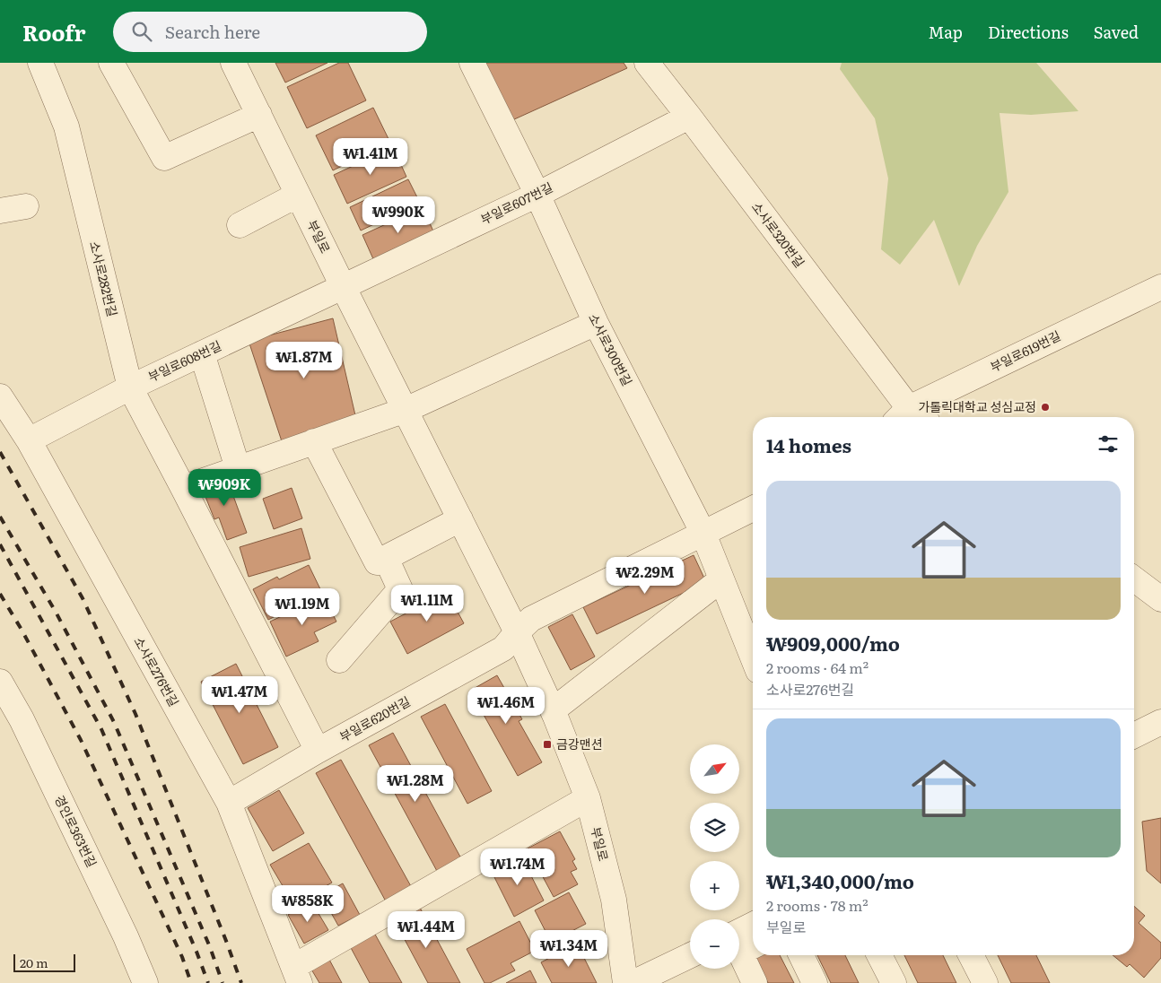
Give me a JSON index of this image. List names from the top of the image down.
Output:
{
  "streets": {
    "street": [
      "부일로607번길",
      "소사로320번길",
      "부일로",
      "소사로282번길",
      "소사로300번길",
      "부일로619번길",
      "부일로608번길",
      "소사로276번길",
      "부일로620번길",
      "경인로363번길"
    ]
  },
  "crossings": [
    ["부일로607번길", "소사로320번길"],
    ["부일로607번길", "부일로"],
    ["부일로607번길", "소사로300번길"],
    ["부일로607번길", "부일로608번길"],
    ["소사로320번길", "부일로619번길"],
    ["부일로", "부일로608번길"],
    ["부일로", "부일로620번길"],
    ["소사로282번길", "부일로608번길"],
    ["소사로282번길", "부일로620번길"],
    ["부일로608번길", "소사로276번길"],
    ["소사로276번길", "부일로620번길"]
  ],
  "places": {
    "other": ["가톨릭대학교 성심교정"],
    "transit": ["금강맨션"]
  },
  "scale_bar": "20 m",
  "north": "top right",
  "page": {
    "header": "Roofr",
    "search": "Search here",
    "nav": ["Map", "Directions", "Saved"],
    "price": [
      "₩1.41M",
      "₩990K",
      "₩1.87M",
      "₩909K",
      "₩2.29M",
      "₩1.11M",
      "₩1.19M",
      "₩1.47M",
      "₩1.46M",
      "₩1.28M",
      "₩1.74M",
      "₩858K",
      "₩1.44M",
      "₩1.34M"
    ],
    "heading": "14 homes",
    "list": [
      {
        "name": "₩909,000/mo",
        "note": "2 rooms · 64 m² · 소사로276번길"
      },
      {
        "name": "₩1,340,000/mo",
        "note": "2 rooms · 78 m² · 부일로"
      }
    ],
    "map_buttons": ["+", "−"],
    "scale": "20 m"
  }
}
